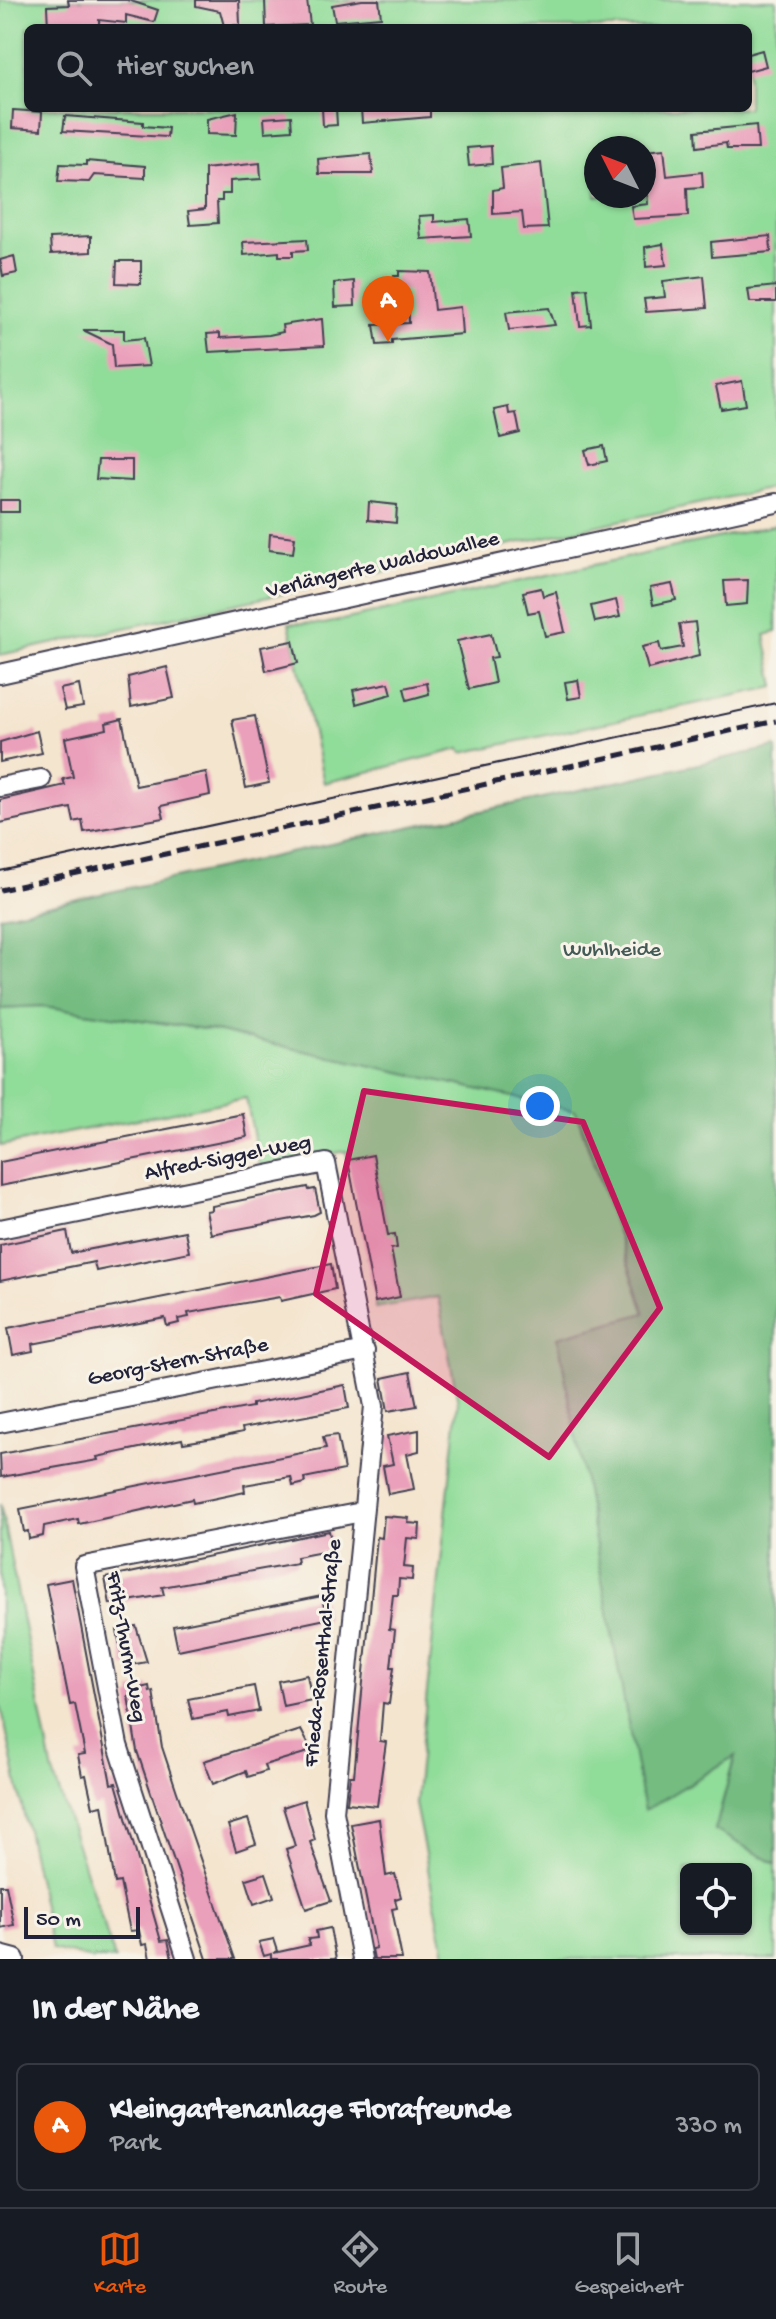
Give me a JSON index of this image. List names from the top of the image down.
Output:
{
  "streets": {
    "street": [
      "Verlängerte Waldowallee",
      "Alfred-Siggel-Weg",
      "Georg-Stern-Straße",
      "Fritz-Thurm-Weg",
      "Frieda-Rosenthal-Straße"
    ]
  },
  "crossings": [
    ["Alfred-Siggel-Weg", "Georg-Stern-Straße"],
    ["Alfred-Siggel-Weg", "Frieda-Rosenthal-Straße"],
    ["Georg-Stern-Straße", "Frieda-Rosenthal-Straße"],
    ["Fritz-Thurm-Weg", "Frieda-Rosenthal-Straße"]
  ],
  "parks": ["Wuhlheide"],
  "scale_bar": "50 m",
  "north": "top left",
  "page": {
    "search": "Hier suchen",
    "pins": "A",
    "scale": "50 m",
    "heading": "In der Nähe",
    "list": [
      {
        "mark": "A",
        "name": "Kleingartenanlage Florafreunde",
        "note": "Park",
        "value": "330 m"
      }
    ],
    "nav": ["Karte", "Route", "Gespeichert"]
  }
}
